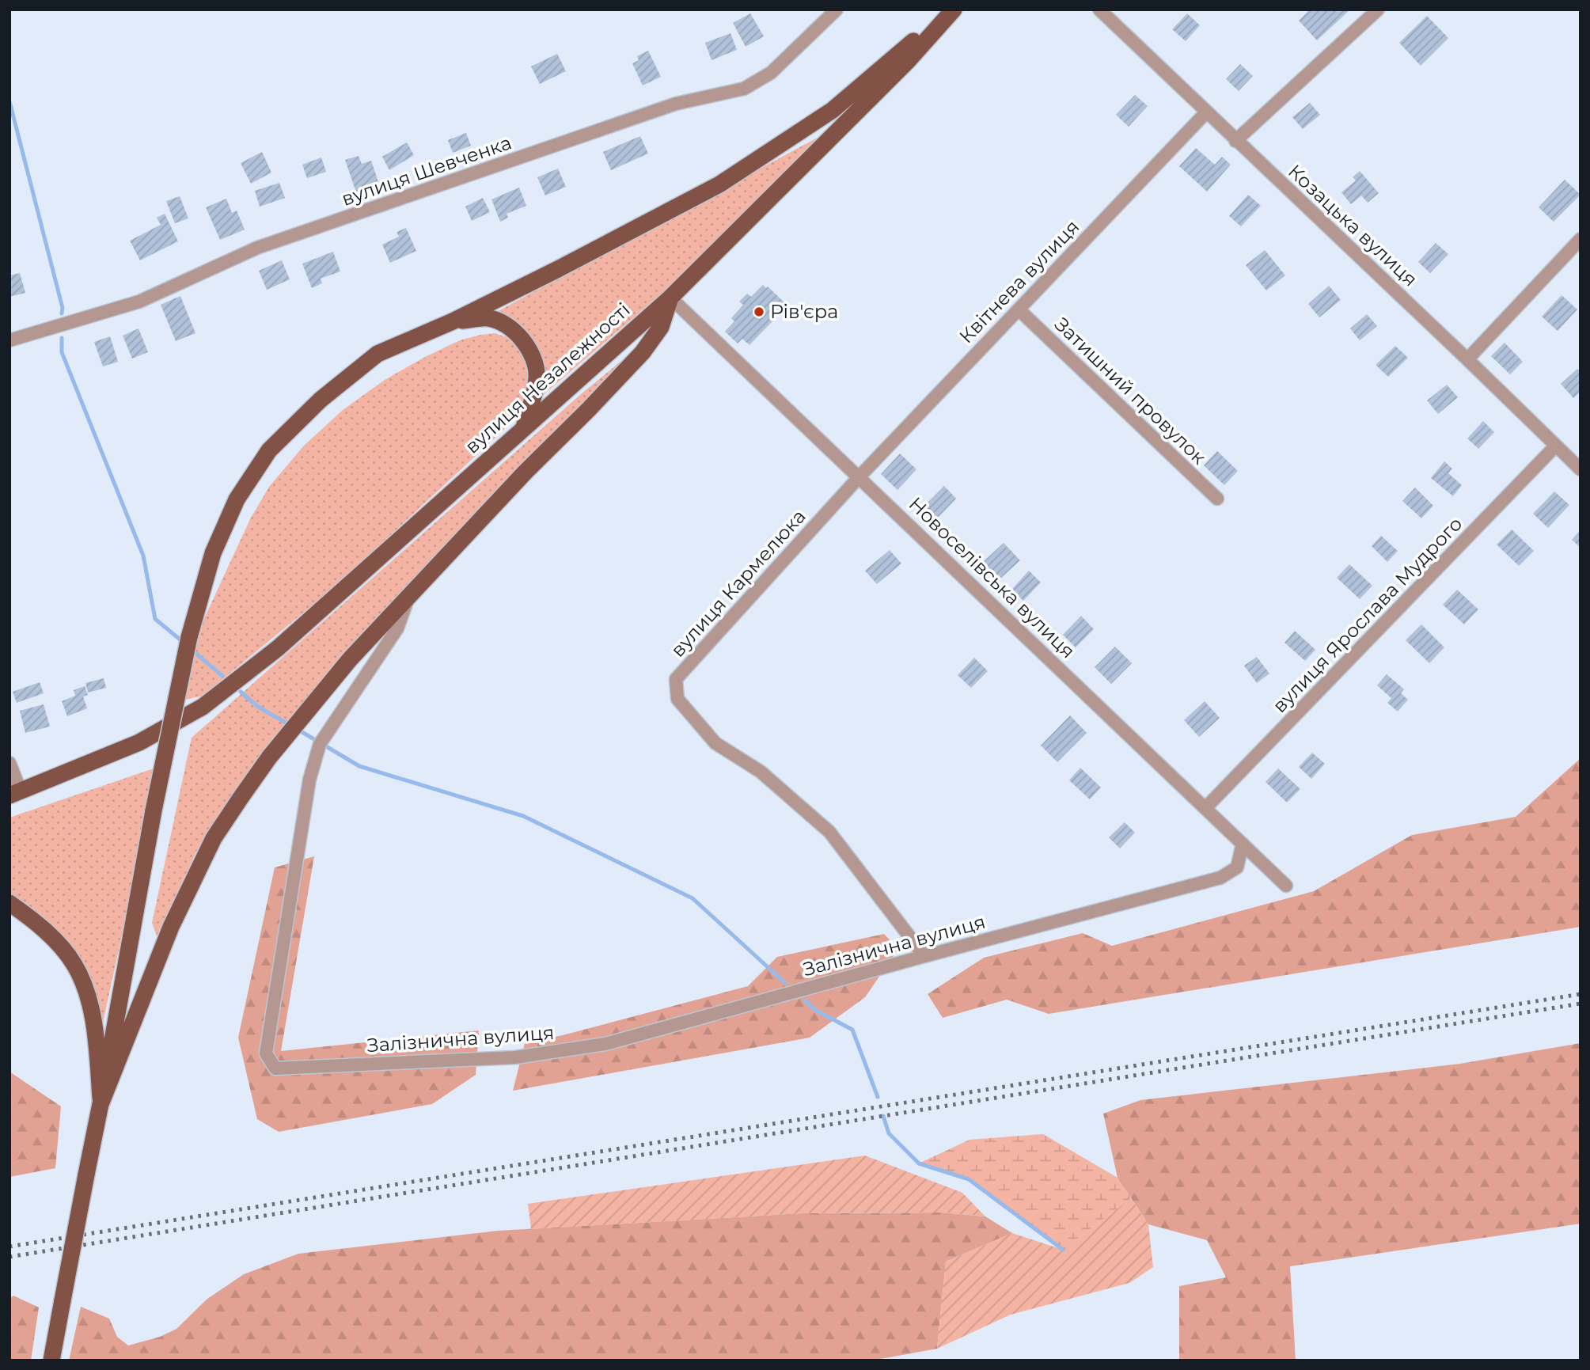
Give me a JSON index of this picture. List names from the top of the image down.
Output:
{
  "streets": {
    "main road": ["вулиця Незалежності"],
    "street": [
      "вулиця Шевченка",
      "Козацька вулиця",
      "Квітнева вулиця",
      "Затишний провулок",
      "Новоселівська вулиця",
      "вулиця Кармелюка",
      "вулиця Ярослава Мудрого",
      "Залізнична вулиця"
    ]
  },
  "crossings": [
    ["Козацька вулиця", "Квітнева вулиця"],
    ["Козацька вулиця", "вулиця Ярослава Мудрого"],
    ["Квітнева вулиця", "Затишний провулок"],
    ["Квітнева вулиця", "Новоселівська вулиця"],
    ["Квітнева вулиця", "вулиця Кармелюка"],
    ["вулиця Незалежності", "Новоселівська вулиця"],
    ["Новоселівська вулиця", "вулиця Кармелюка"],
    ["Новоселівська вулиця", "вулиця Ярослава Мудрого"],
    ["Новоселівська вулиця", "Залізнична вулиця"],
    ["вулиця Кармелюка", "Залізнична вулиця"]
  ],
  "places": ["Рів'єра"]
}
